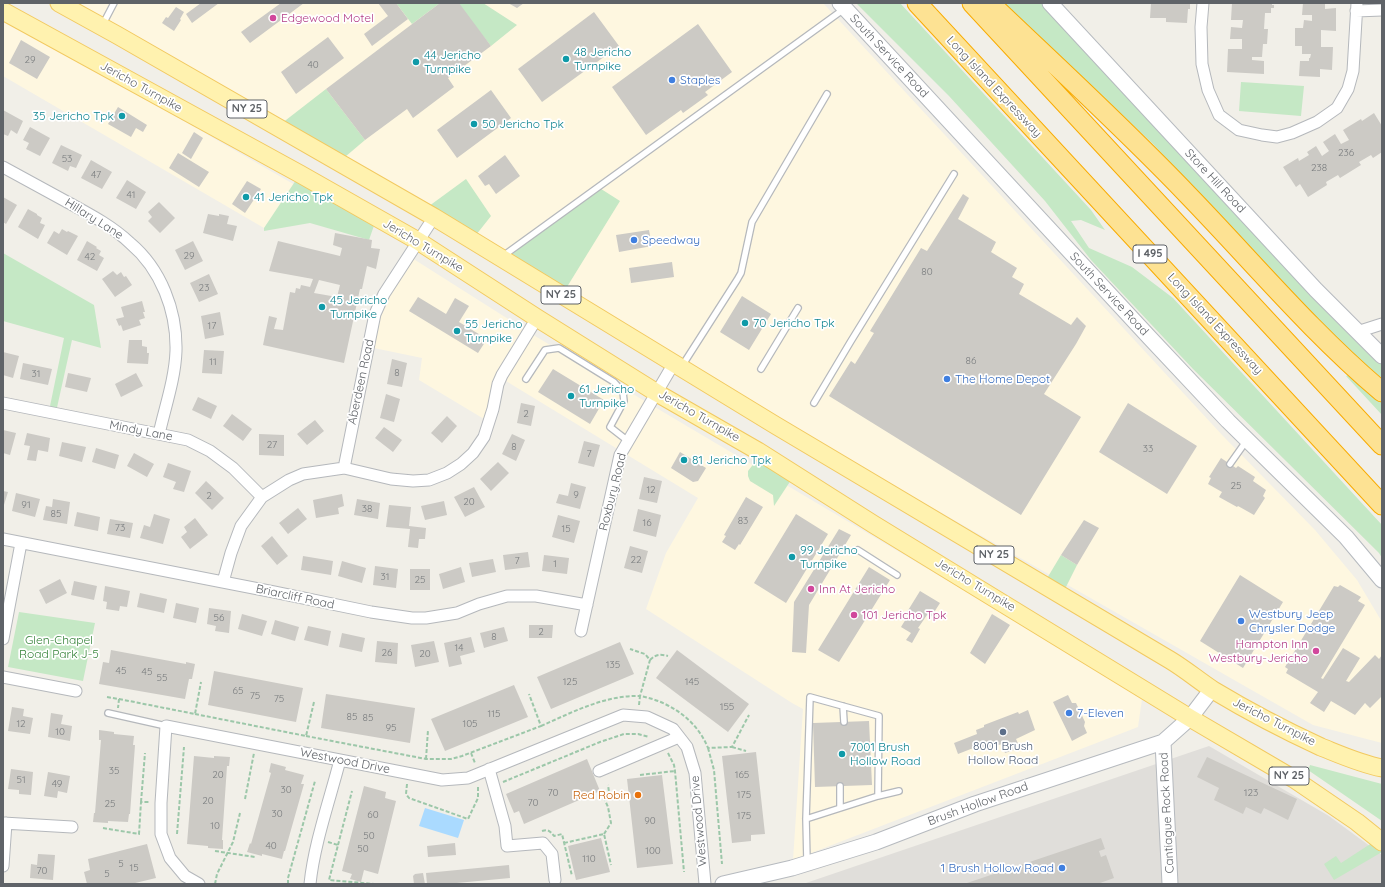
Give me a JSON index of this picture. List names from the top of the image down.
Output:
{
  "streets": {
    "highway": ["Long Island Expressway", "I 495"],
    "main road": [
      "South Service Road",
      "Jericho Turnpike",
      "NY 25",
      "Store Hill Road",
      "Brush Hollow Road",
      "Cantiague Rock Road"
    ],
    "street": [
      "Hillary Lane",
      "Aberdeen Road",
      "Mindy Lane",
      "Roxbury Road",
      "Briarcliff Road",
      "Westwood Drive"
    ]
  },
  "crossings": [
    ["Jericho Turnpike", "Aberdeen Road"],
    ["Jericho Turnpike", "Roxbury Road"],
    ["Jericho Turnpike", "Brush Hollow Road"],
    ["Hillary Lane", "Mindy Lane"],
    ["Roxbury Road", "Briarcliff Road"],
    ["Brush Hollow Road", "Cantiague Rock Road"]
  ],
  "parks": ["Glen-Chapel Road Park J-5"],
  "places": [
    "Edgewood Motel",
    "48 Jericho Turnpike",
    "44 Jericho Turnpike",
    "Staples",
    "35 Jericho Tpk",
    "50 Jericho Tpk",
    "41 Jericho Tpk",
    "Speedway",
    "45 Jericho Turnpike",
    "70 Jericho Tpk",
    "55 Jericho Turnpike",
    "The Home Depot",
    "61 Jericho Turnpike",
    "81 Jericho Tpk",
    "99 Jericho Turnpike",
    "Inn At Jericho",
    "101 Jericho Tpk",
    "Westbury Jeep Chrysler Dodge",
    "Hampton Inn Westbury-Jericho",
    "7-Eleven",
    "8001 Brush Hollow Road",
    "7001 Brush Hollow Road",
    "Red Robin",
    "1 Brush Hollow Road"
  ],
  "house_numbers": [
    "29",
    "40",
    "236",
    "53",
    "238",
    "47",
    "41",
    "29",
    "42",
    "80",
    "23",
    "17",
    "86",
    "11",
    "8",
    "31",
    "2",
    "27",
    "8",
    "33",
    "7",
    "25",
    "12",
    "9",
    "2",
    "20",
    "91",
    "38",
    "85",
    "83",
    "16",
    "73",
    "15",
    "22",
    "7",
    "1",
    "31",
    "25",
    "56",
    "2",
    "8",
    "14",
    "26",
    "20",
    "135",
    "45",
    "45",
    "55",
    "125",
    "145",
    "65",
    "75",
    "75",
    "155",
    "115",
    "85",
    "85",
    "12",
    "105",
    "95",
    "10",
    "35",
    "20",
    "165",
    "51",
    "49",
    "30",
    "70",
    "123",
    "175",
    "20",
    "70",
    "25",
    "30",
    "60",
    "175",
    "90",
    "10",
    "50",
    "40",
    "50",
    "100",
    "110",
    "5",
    "15",
    "70",
    "5"
  ]
}
